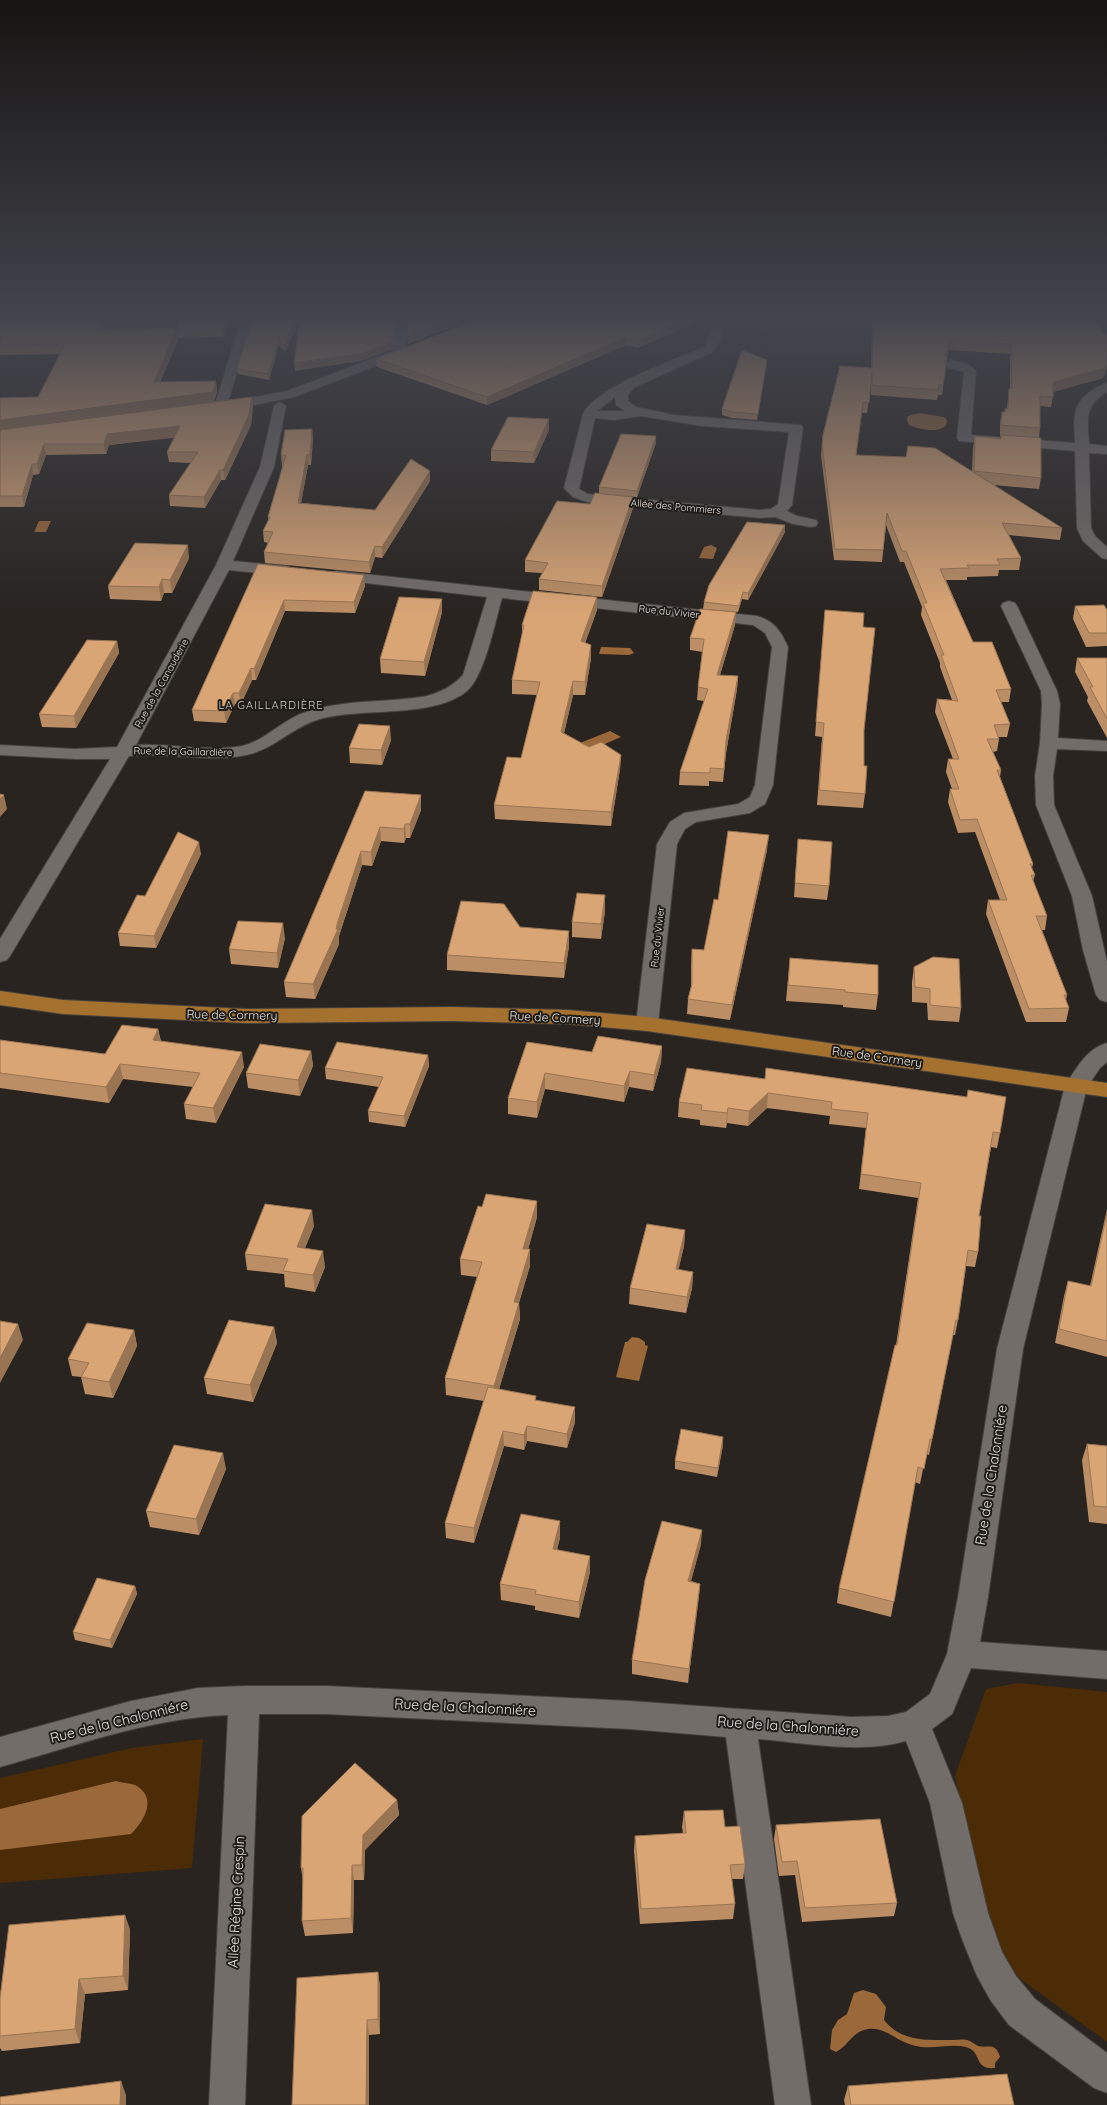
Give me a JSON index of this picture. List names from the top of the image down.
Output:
{
  "streets": {
    "main road": ["Rue de Cormery"],
    "street": [
      "Allée des Pommiers",
      "Rue du Vivier",
      "Rue de la Canauderie",
      "Rue de la Gaillardière",
      "Rue de la Chalonniére",
      "Allée Régine Crespin"
    ]
  },
  "crossings": [
    ["Rue du Vivier", "Rue de la Canauderie"],
    ["Rue du Vivier", "Rue de la Gaillardière"],
    ["Rue du Vivier", "Rue de Cormery"],
    ["Rue de la Canauderie", "Rue de la Gaillardière"],
    ["Rue de Cormery", "Rue de la Chalonniére"],
    ["Rue de la Chalonniére", "Allée Régine Crespin"]
  ],
  "districts": ["LA GAILLARDIÈRE"]
}
